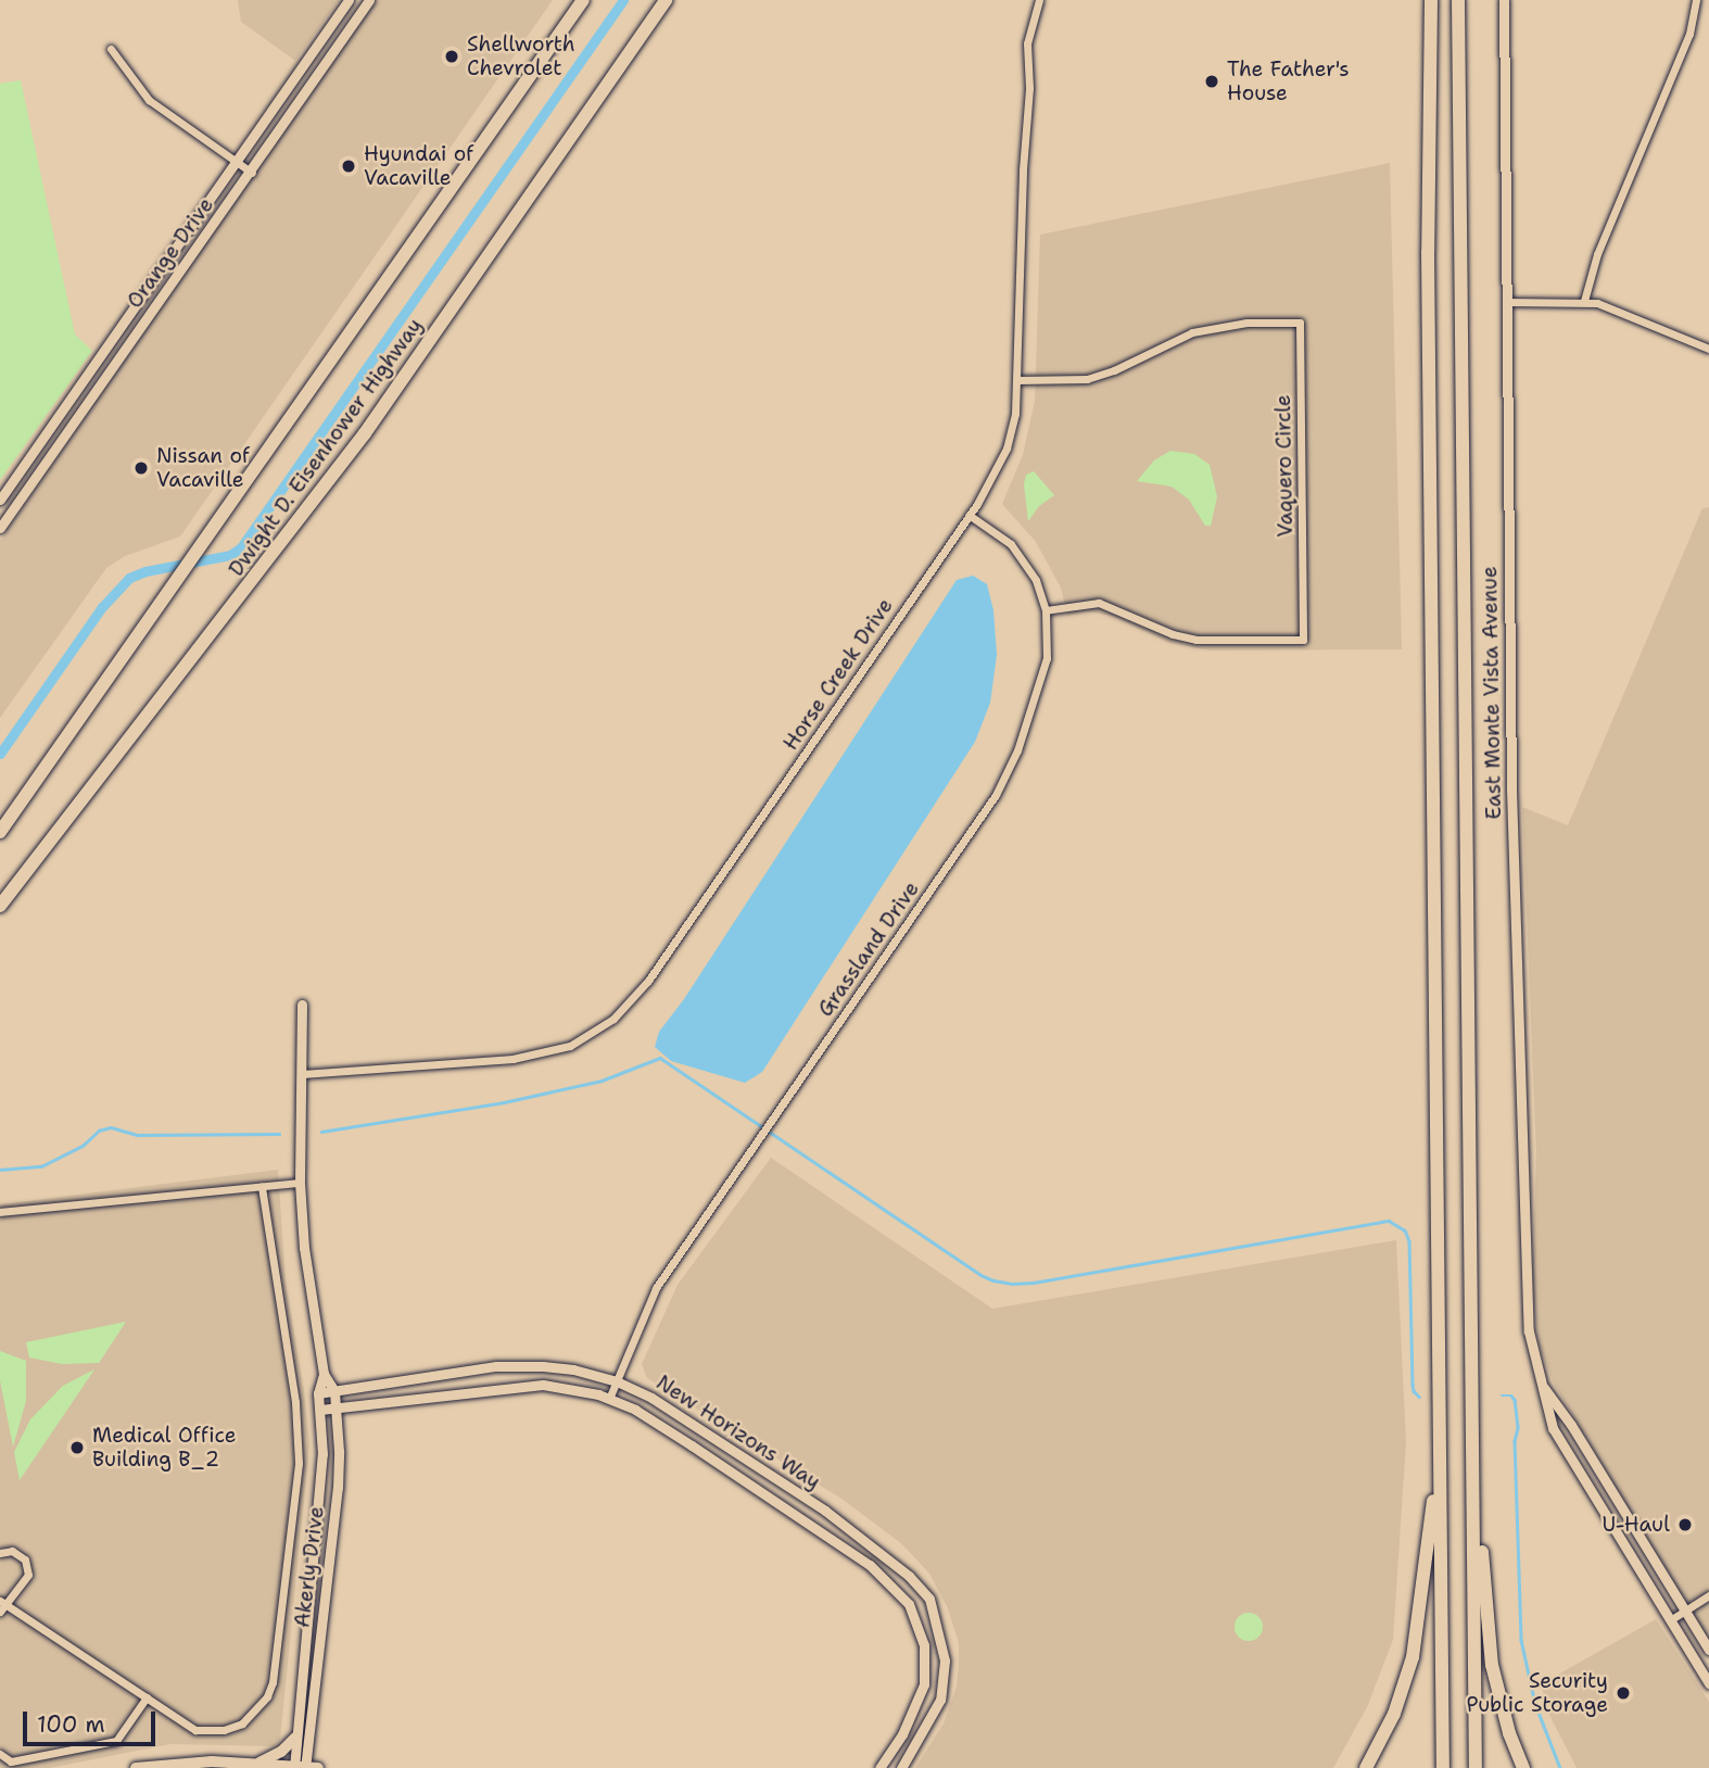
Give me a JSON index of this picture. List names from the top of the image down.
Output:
{
  "streets": {
    "highway": ["Dwight D. Eisenhower Highway"],
    "street": [
      "Orange Drive",
      "Vaquero Circle",
      "Horse Creek Drive",
      "East Monte Vista Avenue",
      "Grassland Drive",
      "New Horizons Way",
      "Akerly Drive"
    ]
  },
  "crossings": [
    ["Vaquero Circle", "Horse Creek Drive"],
    ["Vaquero Circle", "Grassland Drive"],
    ["Horse Creek Drive", "Grassland Drive"],
    ["Horse Creek Drive", "Akerly Drive"],
    ["Grassland Drive", "New Horizons Way"],
    ["New Horizons Way", "Akerly Drive"]
  ],
  "places": [
    "Shellworth Chevrolet",
    "The Father's House",
    "Hyundai of Vacaville",
    "Nissan of Vacaville",
    "Medical Office Building B_2",
    "U-Haul",
    "Security Public Storage"
  ],
  "scale_bar": "100 m"
}
